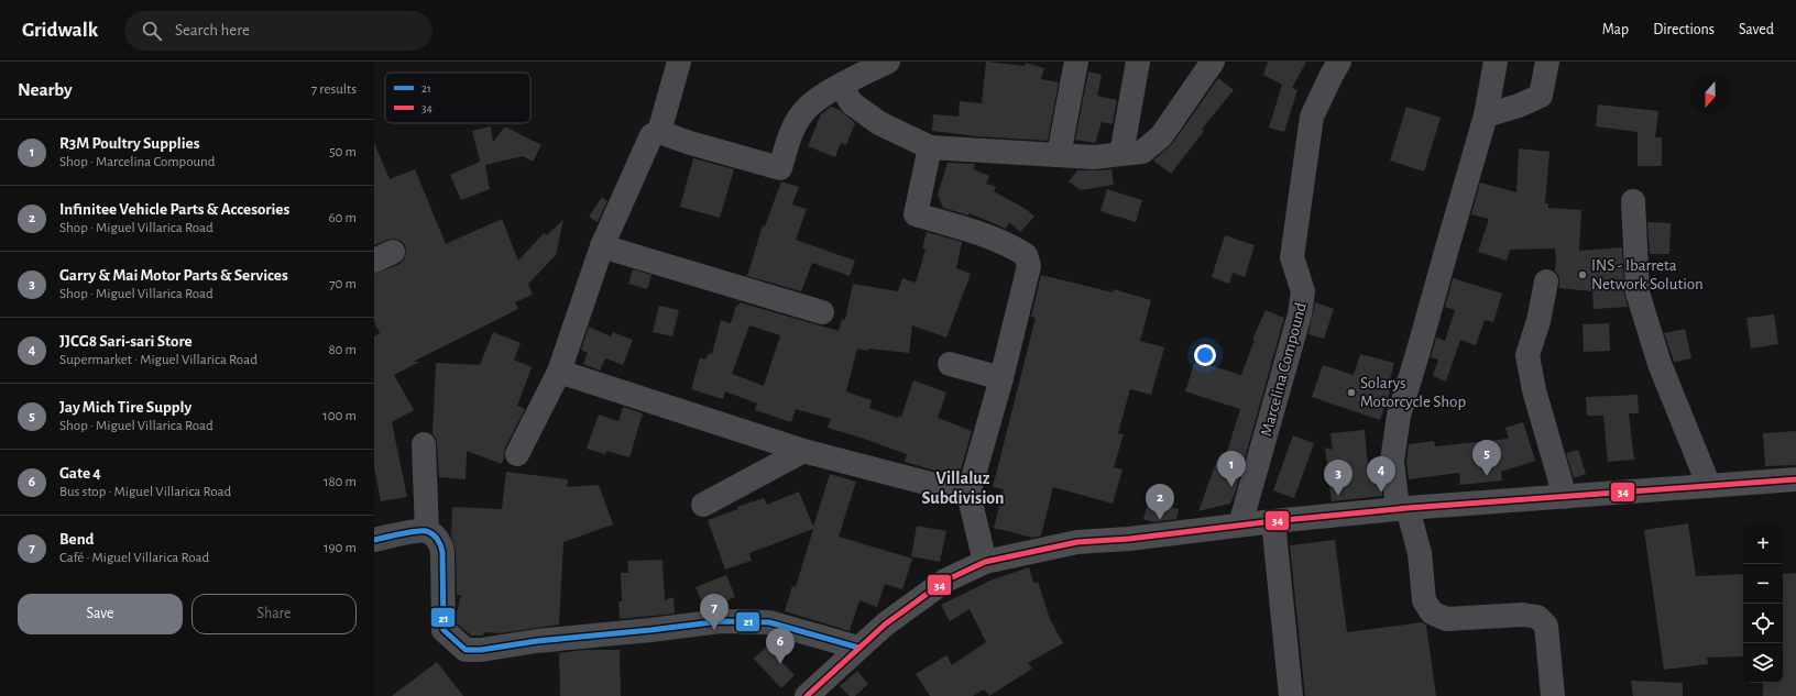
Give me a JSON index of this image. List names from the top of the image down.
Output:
{
  "streets": {
    "street": ["Marcelina Compound"]
  },
  "districts": ["Villaluz Subdivision"],
  "places": ["INS - Ibarreta Network Solution", "Solarys Motorcycle Shop"],
  "lines": ["transit line 34", "transit line 21"],
  "legend": ["21", "34"],
  "north": "bottom",
  "page": {
    "header": "Gridwalk",
    "search": "Search here",
    "nav": ["Map", "Directions", "Saved"],
    "heading": ["Nearby", "7 results"],
    "list": [
      {
        "mark": "1",
        "name": "R3M Poultry Supplies",
        "note": "Shop · Marcelina Compound",
        "value": "50 m"
      },
      {
        "mark": "2",
        "name": "Infinitee Vehicle Parts & Accesories",
        "note": "Shop · Miguel Villarica Road",
        "value": "60 m"
      },
      {
        "mark": "3",
        "name": "Garry & Mai Motor Parts & Services",
        "note": "Shop · Miguel Villarica Road",
        "value": "70 m"
      },
      {
        "mark": "4",
        "name": "JJCG8 Sari-sari Store",
        "note": "Supermarket · Miguel Villarica Road",
        "value": "80 m"
      },
      {
        "mark": "5",
        "name": "Jay Mich Tire Supply",
        "note": "Shop · Miguel Villarica Road",
        "value": "100 m"
      },
      {
        "mark": "6",
        "name": "Gate 4",
        "note": "Bus stop · Miguel Villarica Road",
        "value": "180 m"
      },
      {
        "mark": "7",
        "name": "Bend",
        "note": "Café · Miguel Villarica Road",
        "value": "190 m"
      }
    ],
    "pins": [
      "5",
      "1",
      "4",
      "3",
      "2",
      "7",
      "6"
    ],
    "map_buttons": ["+", "−"],
    "buttons": ["Save", "Share"]
  }
}
